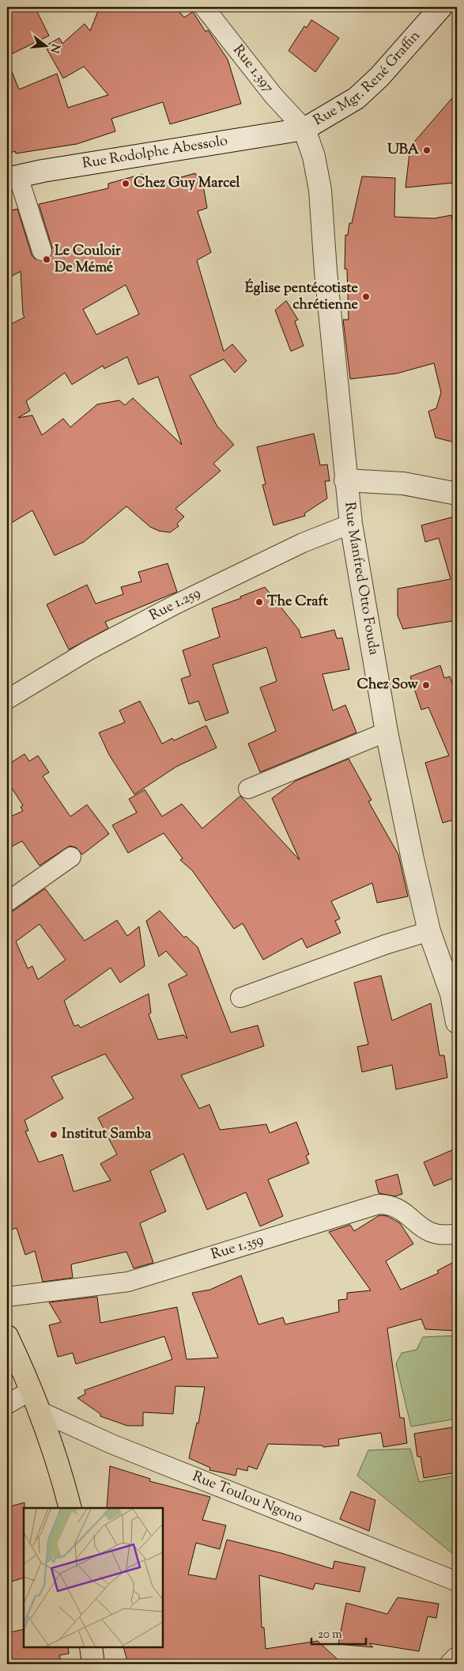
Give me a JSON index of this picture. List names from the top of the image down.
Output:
{
  "streets": {
    "street": [
      "Rue 1.397",
      "Rue Mgr. René Graffin",
      "Rue Rodolphe Abessolo",
      "Rue Manfred Otto Fouda",
      "Rue 1.259",
      "Rue 1.359",
      "Rue Toulou Ngono"
    ]
  },
  "crossings": [
    ["Rue 1.397", "Rue Mgr. René Graffin"],
    ["Rue 1.397", "Rue Rodolphe Abessolo"],
    ["Rue 1.397", "Rue Manfred Otto Fouda"],
    ["Rue Mgr. René Graffin", "Rue Rodolphe Abessolo"],
    ["Rue Mgr. René Graffin", "Rue Manfred Otto Fouda"],
    ["Rue Rodolphe Abessolo", "Rue Manfred Otto Fouda"],
    ["Rue Manfred Otto Fouda", "Rue 1.259"]
  ],
  "places": [
    "UBA",
    "Chez Guy Marcel",
    "Le Couloir De Mémé",
    "Église pentécotiste chrétienne",
    "The Craft",
    "Chez Sow",
    "Institut Samba"
  ],
  "scale_bar": "20 m",
  "north": "right"
}
